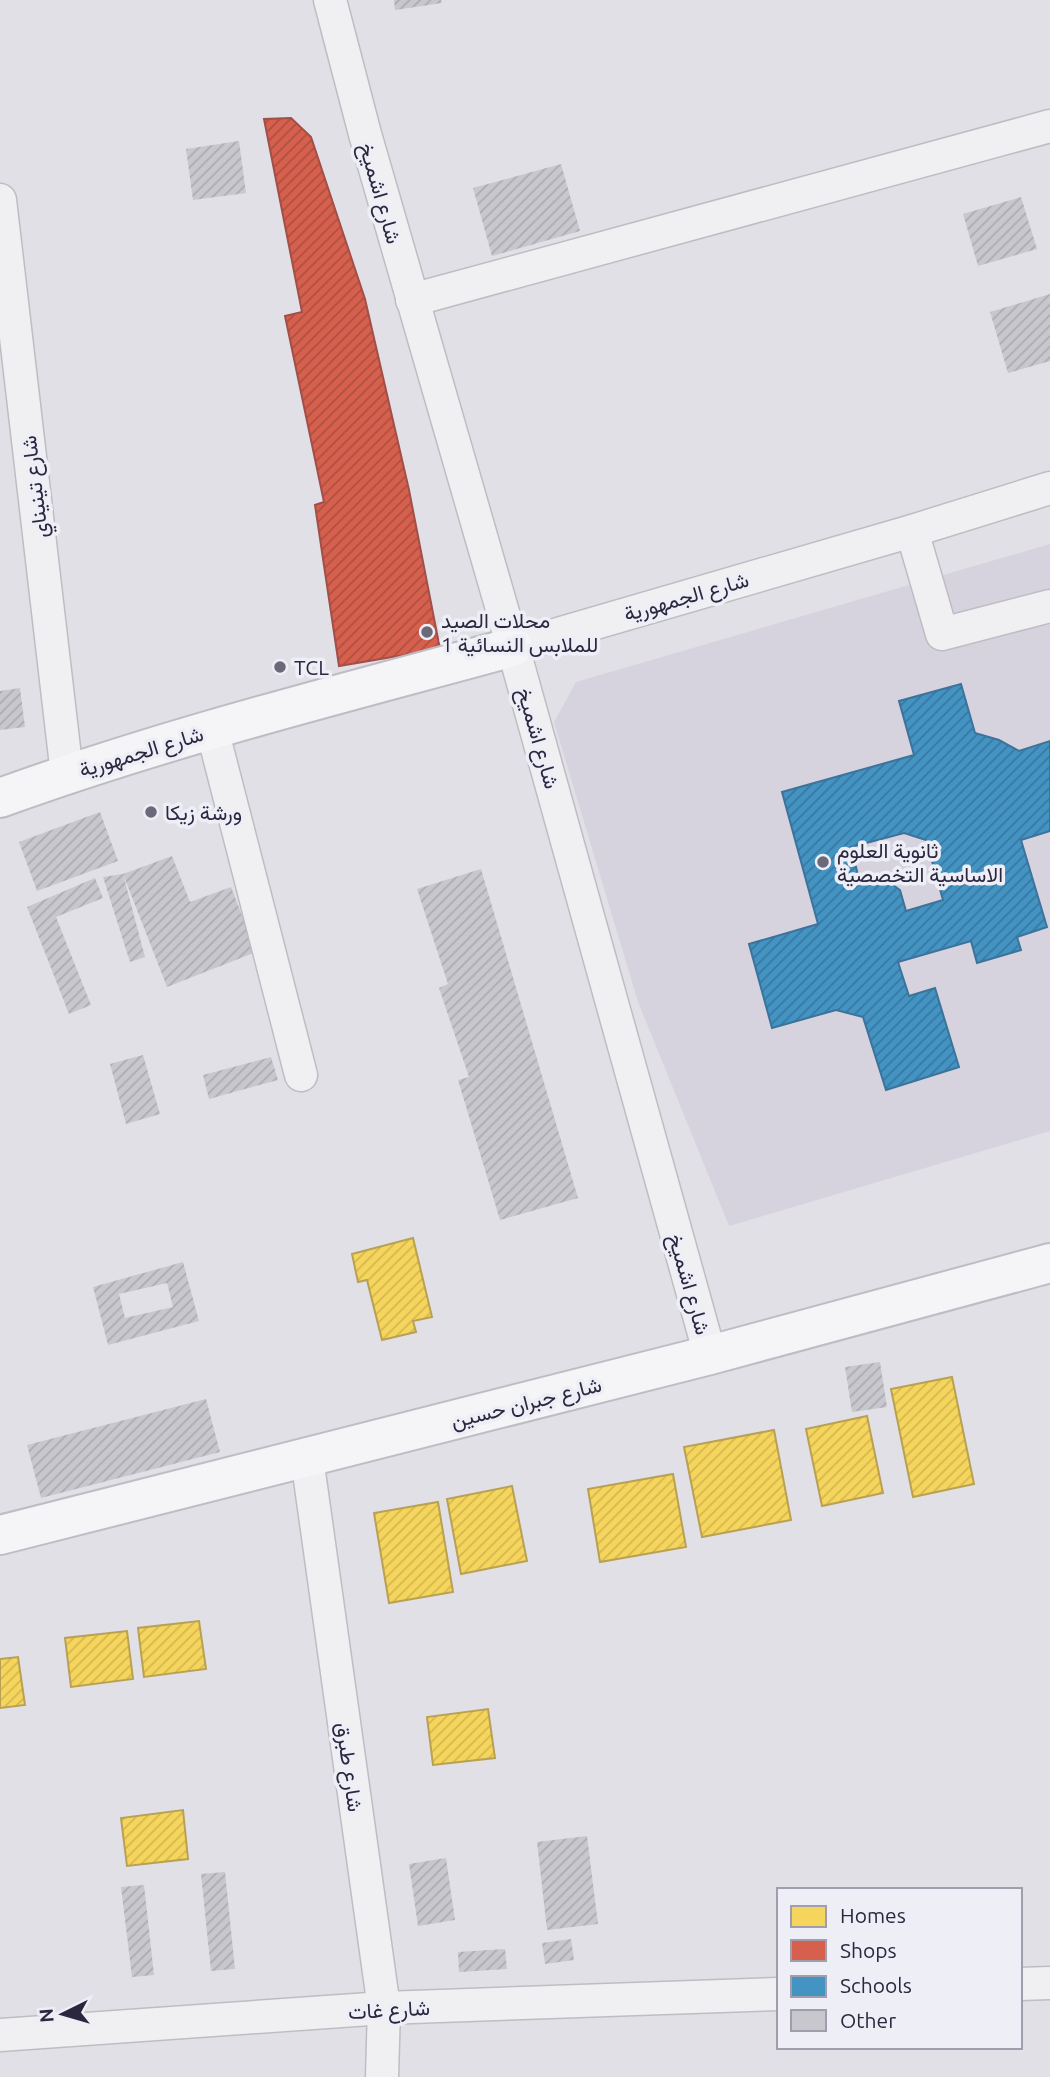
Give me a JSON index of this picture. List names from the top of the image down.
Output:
{
  "streets": {
    "main road": ["شارع الجمهورية", "شارع جبران حسين"],
    "street": [
      "شارع اشميخ",
      "شارع تينيناي",
      "شارع طبرق",
      "شارع غات"
    ]
  },
  "crossings": [
    ["شارع اشميخ", "شارع الجمهورية"],
    ["شارع اشميخ", "شارع جبران حسين"],
    ["شارع تينيناي", "شارع الجمهورية"],
    ["شارع جبران حسين", "شارع طبرق"],
    ["شارع طبرق", "شارع غات"]
  ],
  "places": [
    "محلات الصيد للملابس النسائية 1",
    "TCL",
    "ورشة زيكا",
    "ثانوية العلوم الاساسية التخصصية"
  ],
  "legend": [
    "Homes",
    "Shops",
    "Schools",
    "Other"
  ],
  "north": "left"
}
